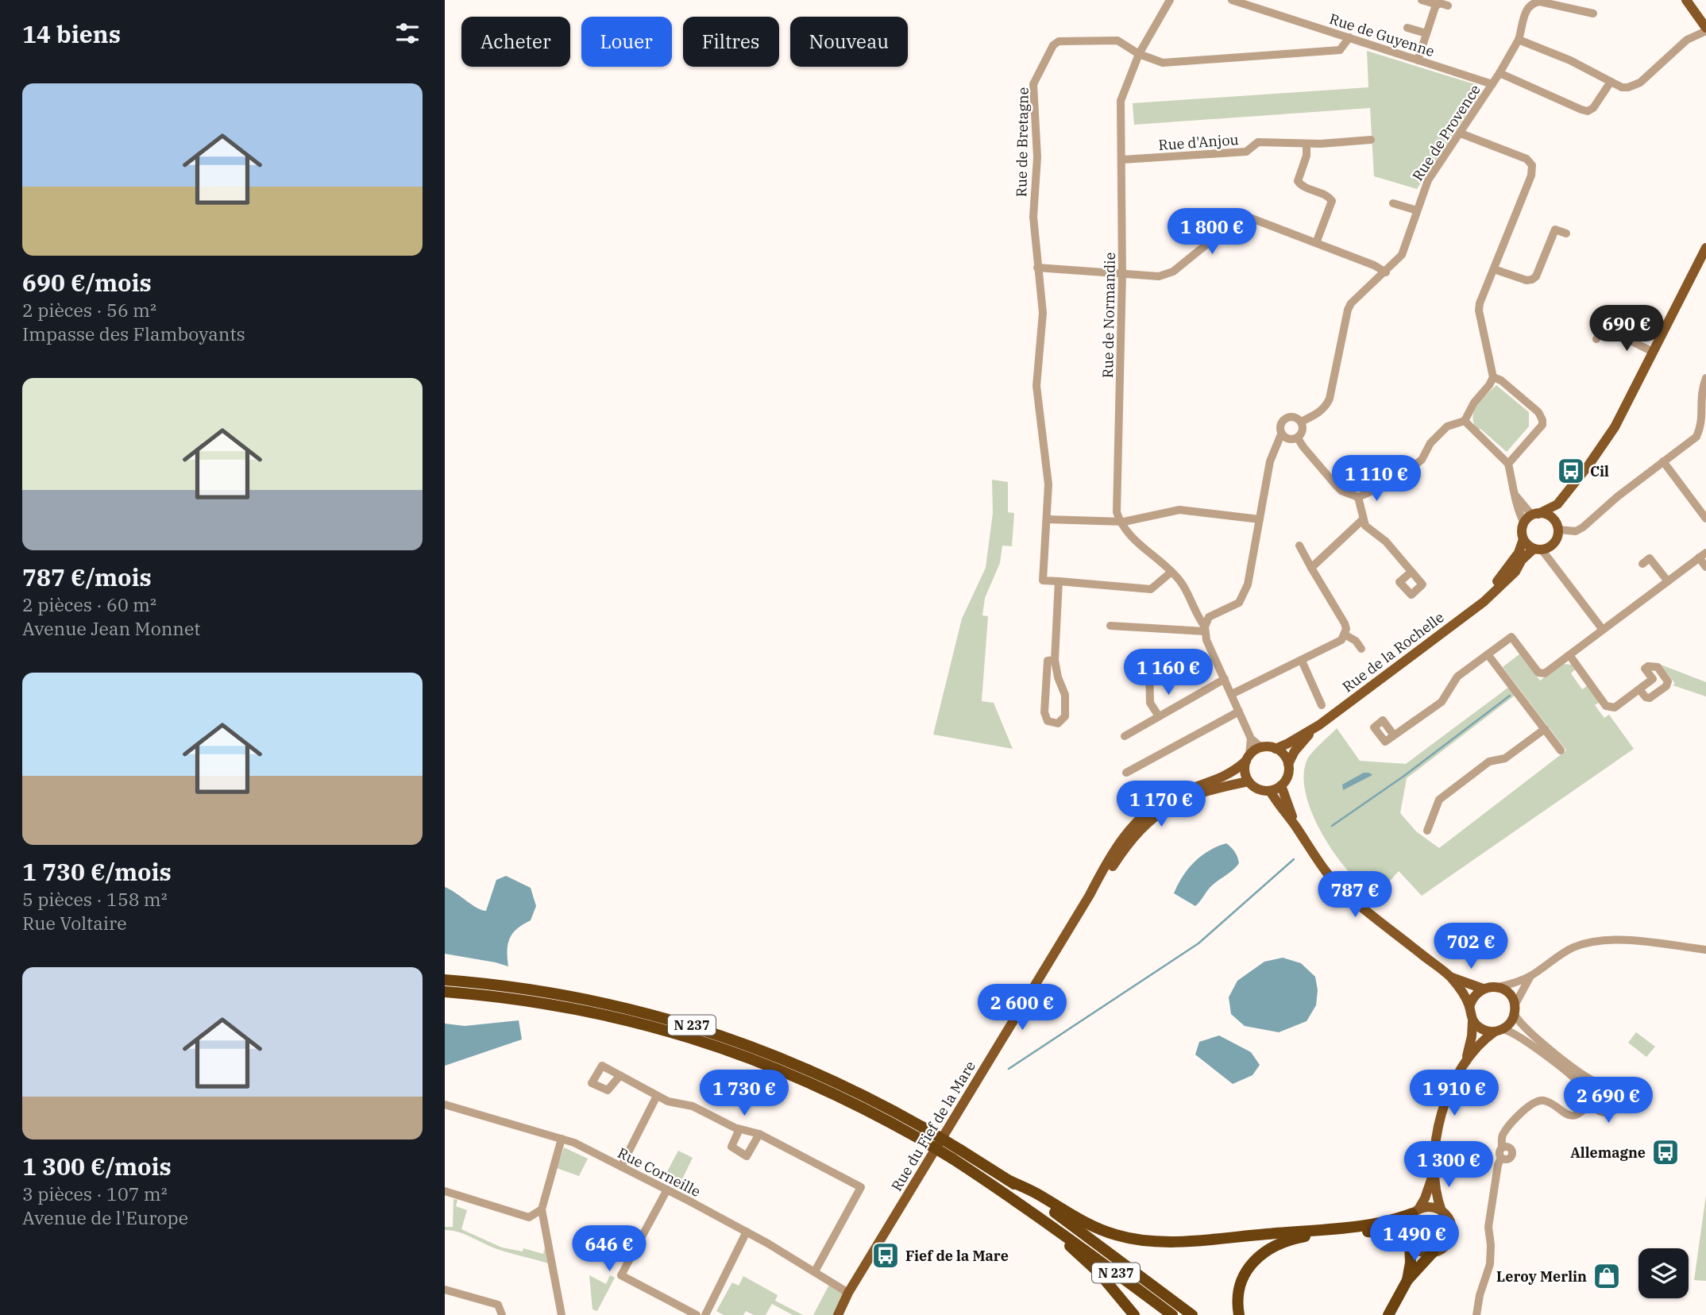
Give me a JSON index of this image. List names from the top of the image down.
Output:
{
  "streets": {
    "highway": ["N 237"],
    "main road": ["Rue de la Rochelle", "Rue du Fief de la Mare"],
    "street": [
      "Rue de Guyenne",
      "Rue de Provence",
      "Rue de Bretagne",
      "Rue d'Anjou",
      "Rue de Normandie",
      "Rue Corneille"
    ]
  },
  "crossings": [
    ["Rue de Guyenne", "Rue de Provence"],
    ["Rue de Guyenne", "Rue de Bretagne"],
    ["Rue de Bretagne", "Rue de Normandie"],
    ["Rue d'Anjou", "Rue de Normandie"],
    ["Rue de la Rochelle", "Rue du Fief de la Mare"],
    ["Rue du Fief de la Mare", "Rue Corneille"]
  ],
  "places": {
    "bus stop": ["Cil", "Allemagne", "Fief de la Mare"],
    "shop": ["Leroy Merlin"]
  },
  "page": {
    "heading": "14 biens",
    "chip": [
      "Acheter",
      "Louer",
      "Filtres",
      "Nouveau"
    ],
    "list": [
      {
        "name": "690 €/mois",
        "note": "2 pièces · 56 m² · Impasse des Flamboyants"
      },
      {
        "name": "787 €/mois",
        "note": "2 pièces · 60 m² · Avenue Jean Monnet"
      },
      {
        "name": "1 730 €/mois",
        "note": "5 pièces · 158 m² · Rue Voltaire"
      },
      {
        "name": "1 300 €/mois",
        "note": "3 pièces · 107 m² · Avenue de l'Europe"
      }
    ],
    "price": [
      "1 800 €",
      "690 €",
      "1 110 €",
      "1 160 €",
      "1 170 €",
      "787 €",
      "702 €",
      "2 600 €",
      "1 730 €",
      "1 910 €",
      "2 690 €",
      "1 300 €",
      "1 490 €",
      "646 €"
    ]
  }
}
